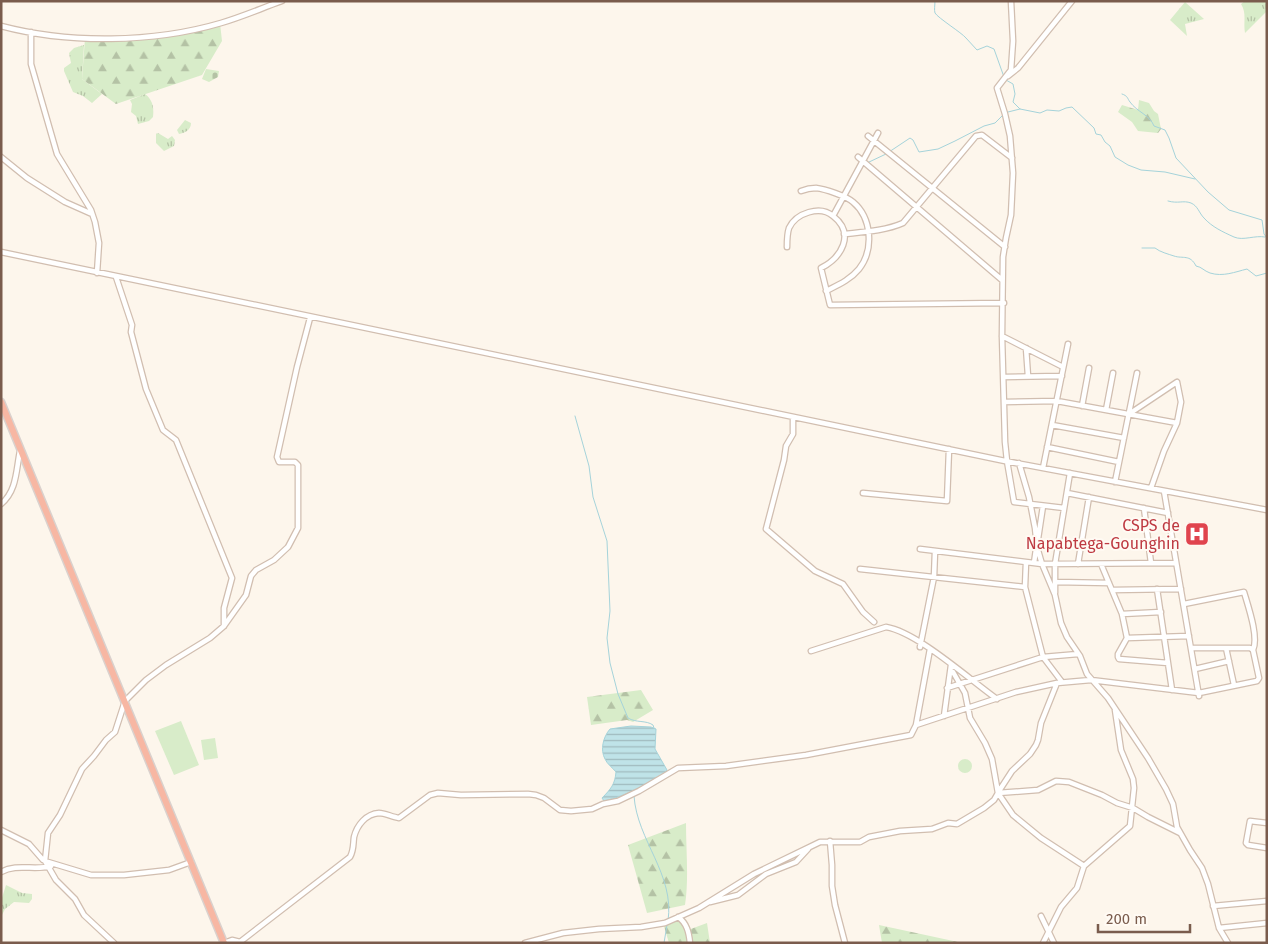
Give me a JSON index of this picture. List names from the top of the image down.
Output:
{
  "places": {
    "hospital": ["CSPS de Napabtega-Gounghin"]
  },
  "scale_bar": "200 m"
}
